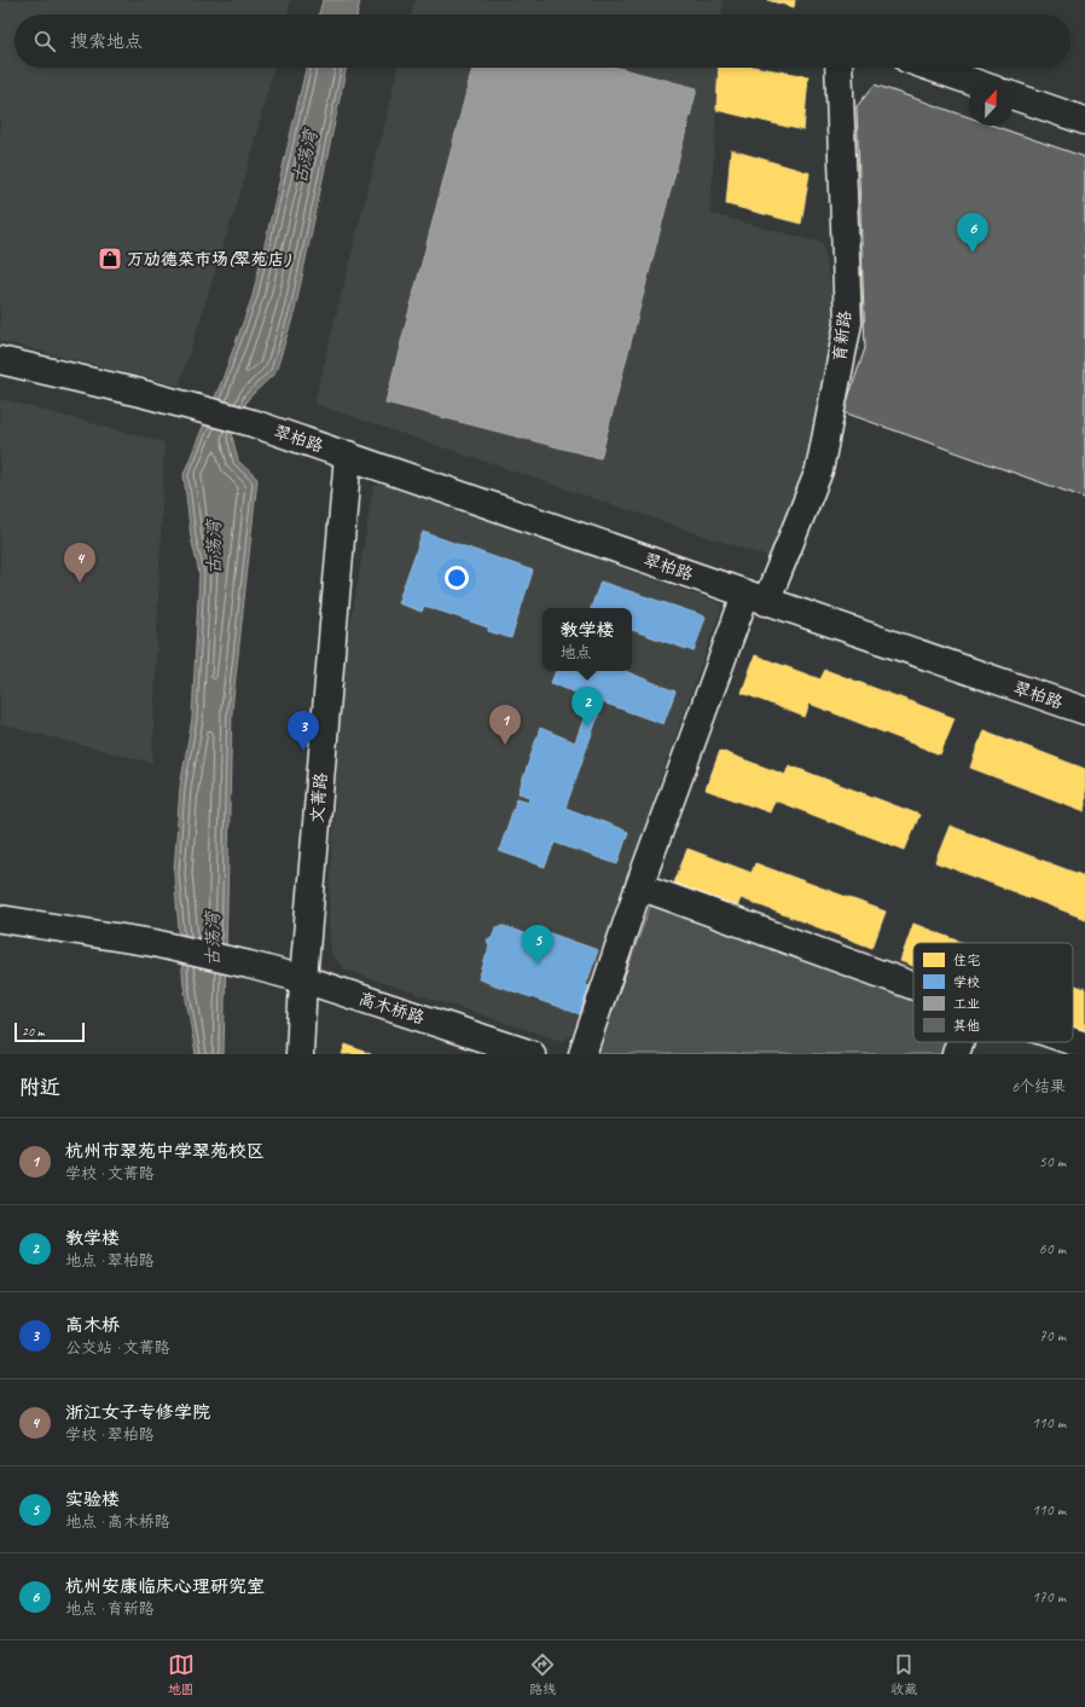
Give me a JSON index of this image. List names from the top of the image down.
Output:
{
  "streets": {
    "street": [
      "育新路",
      "翠柏路",
      "文菁路",
      "高木桥路"
    ]
  },
  "crossings": [
    ["育新路", "翠柏路"],
    ["翠柏路", "文菁路"],
    ["文菁路", "高木桥路"]
  ],
  "water": ["古荡湾"],
  "places": {
    "shop": ["万劢德菜巿场(翠苑店)"]
  },
  "legend": [
    "住宅",
    "学校",
    "工业",
    "其他"
  ],
  "scale_bar": "20 m",
  "north": "top",
  "page": {
    "search": "搜索地点",
    "pins": [
      "6",
      "4",
      "2",
      "1",
      "3",
      "5"
    ],
    "popup": ["教学楼", "地点"],
    "scale": "20 m",
    "heading": ["附近", "6个结果"],
    "list": [
      {
        "mark": "1",
        "name": "杭州市翠苑中学翠苑校区",
        "note": "学校 · 文菁路",
        "value": "50 m"
      },
      {
        "mark": "2",
        "name": "教学楼",
        "note": "地点 · 翠柏路",
        "value": "60 m"
      },
      {
        "mark": "3",
        "name": "高木桥",
        "note": "公交站 · 文菁路",
        "value": "70 m"
      },
      {
        "mark": "4",
        "name": "浙江女子专修学院",
        "note": "学校 · 翠柏路",
        "value": "110 m"
      },
      {
        "mark": "5",
        "name": "实验楼",
        "note": "地点 · 高木桥路",
        "value": "110 m"
      },
      {
        "mark": "6",
        "name": "杭州安康临床心理研究室",
        "note": "地点 · 育新路",
        "value": "170 m"
      }
    ],
    "nav": ["地图", "路线", "收藏"]
  }
}
